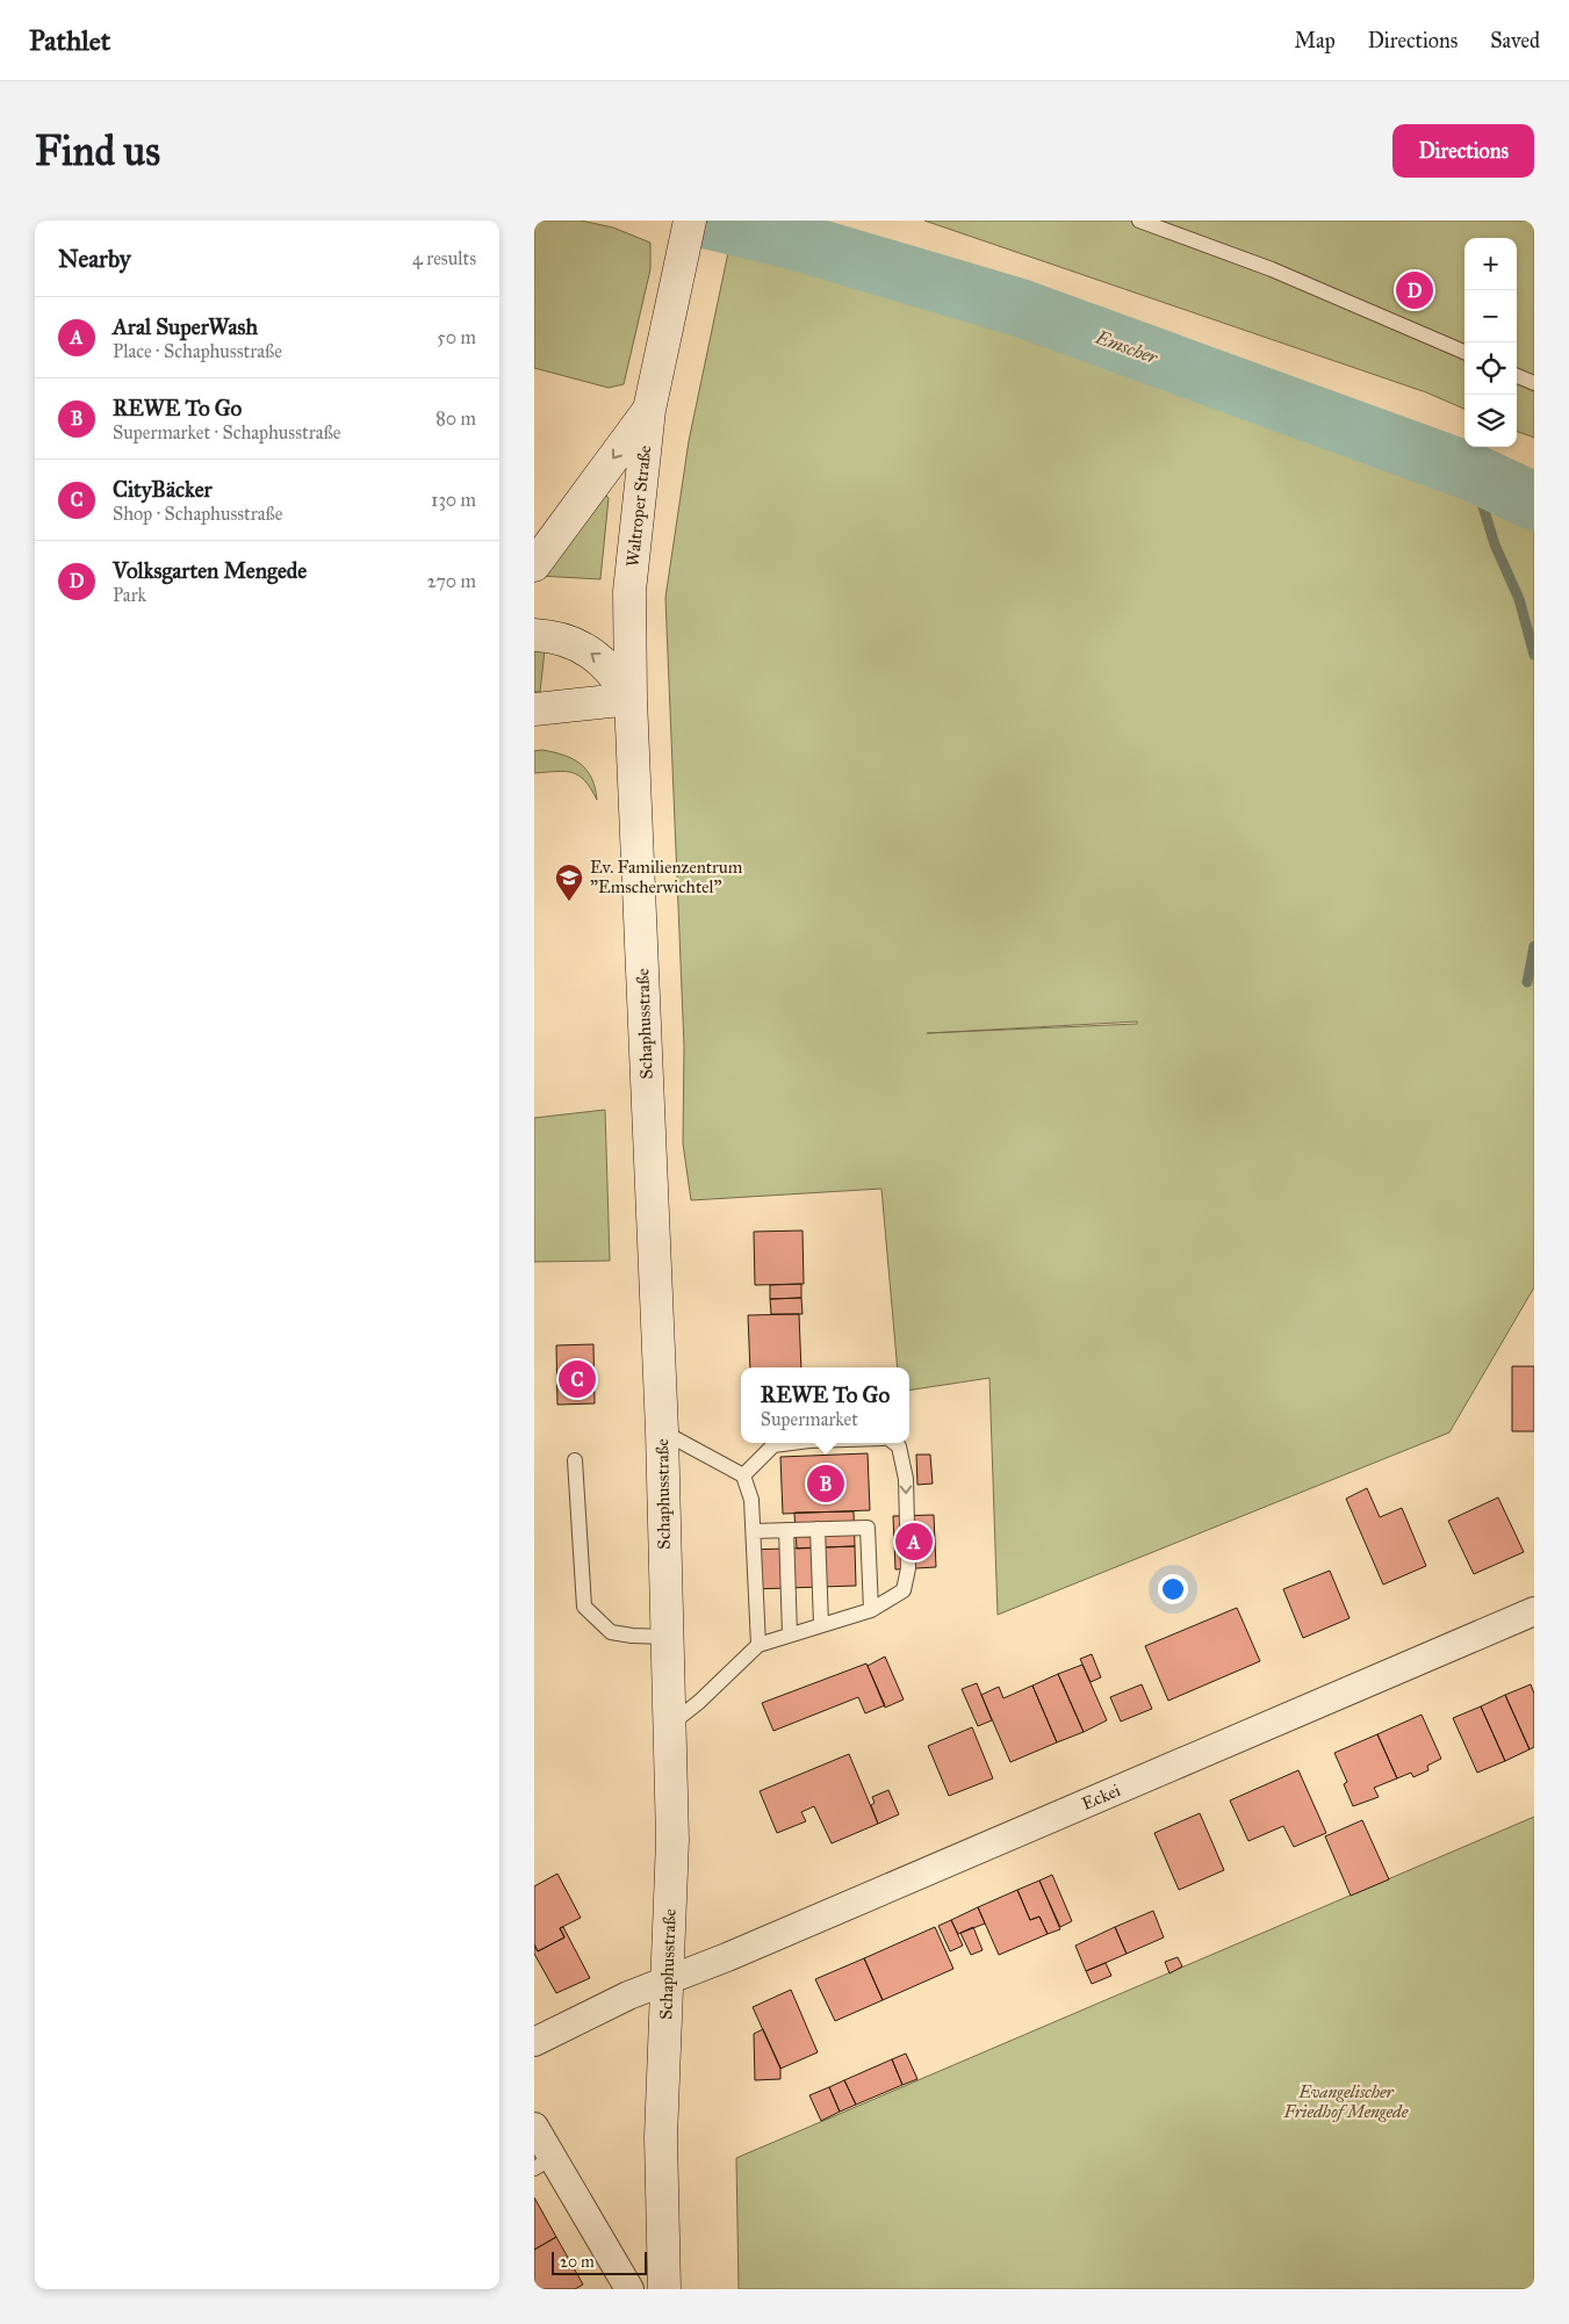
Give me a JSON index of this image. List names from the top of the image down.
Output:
{
  "streets": {
    "main road": ["Waltroper Straße", "Schaphusstraße"],
    "street": ["Eckei"]
  },
  "crossings": [
    ["Waltroper Straße", "Schaphusstraße"],
    ["Schaphusstraße", "Eckei"]
  ],
  "water": ["Emscher"],
  "parks": ["Evangelischer Friedhof Mengede"],
  "places": {
    "school or university": ["Ev. Familienzentrum \"Emscherwichtel\""]
  },
  "scale_bar": "20 m",
  "page": {
    "header": "Pathlet",
    "nav": ["Map", "Directions", "Saved"],
    "buttons": "Directions",
    "title": "Find us",
    "heading": ["Nearby", "4 results"],
    "map_buttons": ["+", "−"],
    "pins": [
      "D",
      "C",
      "B",
      "A"
    ],
    "list": [
      {
        "mark": "A",
        "name": "Aral SuperWash",
        "note": "Place · Schaphusstraße",
        "value": "50 m"
      },
      {
        "mark": "B",
        "name": "REWE To Go",
        "note": "Supermarket · Schaphusstraße",
        "value": "80 m"
      },
      {
        "mark": "C",
        "name": "CityBäcker",
        "note": "Shop · Schaphusstraße",
        "value": "130 m"
      },
      {
        "mark": "D",
        "name": "Volksgarten Mengede",
        "note": "Park",
        "value": "270 m"
      }
    ],
    "popup": ["REWE To Go", "Supermarket"],
    "scale": "20 m"
  }
}
